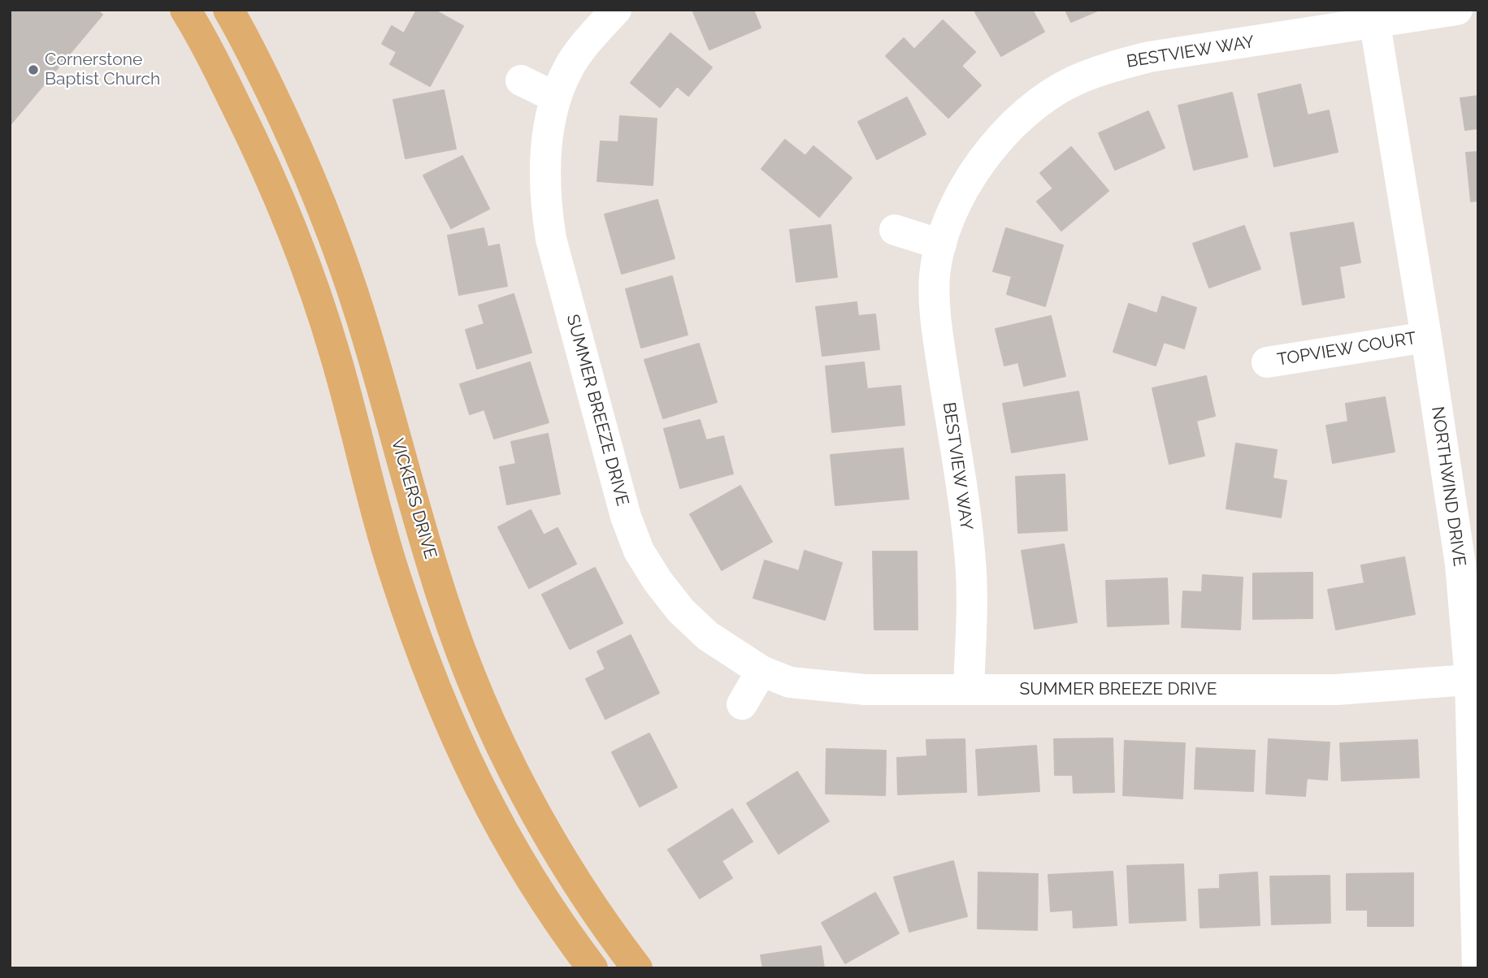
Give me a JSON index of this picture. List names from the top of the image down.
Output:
{
  "streets": {
    "main road": ["VICKERS DRIVE"],
    "street": [
      "BESTVIEW WAY",
      "TOPVIEW COURT",
      "SUMMER BREEZE DRIVE",
      "NORTHWIND DRIVE"
    ]
  },
  "crossings": [
    ["BESTVIEW WAY", "SUMMER BREEZE DRIVE"],
    ["BESTVIEW WAY", "NORTHWIND DRIVE"],
    ["TOPVIEW COURT", "NORTHWIND DRIVE"],
    ["SUMMER BREEZE DRIVE", "NORTHWIND DRIVE"]
  ],
  "places": ["Cornerstone Baptist Church"]
}
